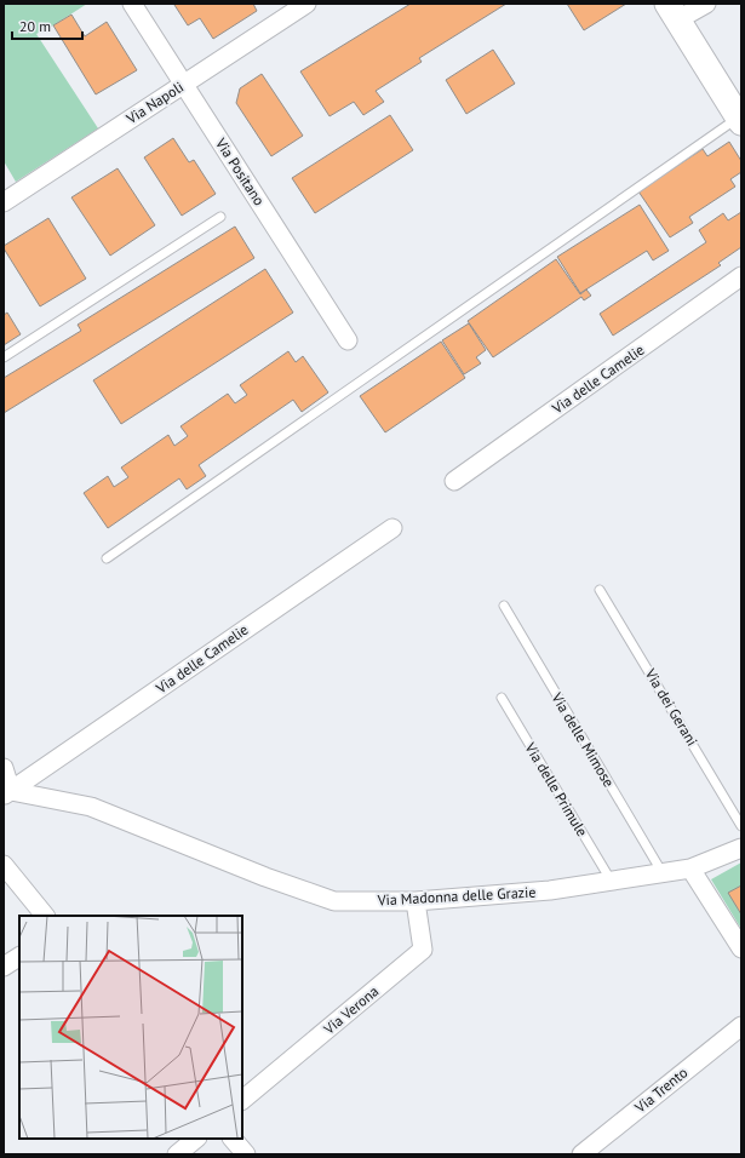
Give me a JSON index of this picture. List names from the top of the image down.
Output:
{
  "streets": {
    "street": [
      "Via Napoli",
      "Via Positano",
      "Via delle Camelie",
      "Via Madonna delle Grazie",
      "Via Verona",
      "Via Trento"
    ],
    "lane": ["Via dei Gerani", "Via delle Mimose", "Via delle Primule"]
  },
  "crossings": [
    ["Via Napoli", "Via Positano"],
    ["Via delle Camelie", "Via Madonna delle Grazie"],
    ["Via delle Mimose", "Via Madonna delle Grazie"],
    ["Via delle Primule", "Via Madonna delle Grazie"],
    ["Via Madonna delle Grazie", "Via Verona"]
  ],
  "scale_bar": "20 m"
}
